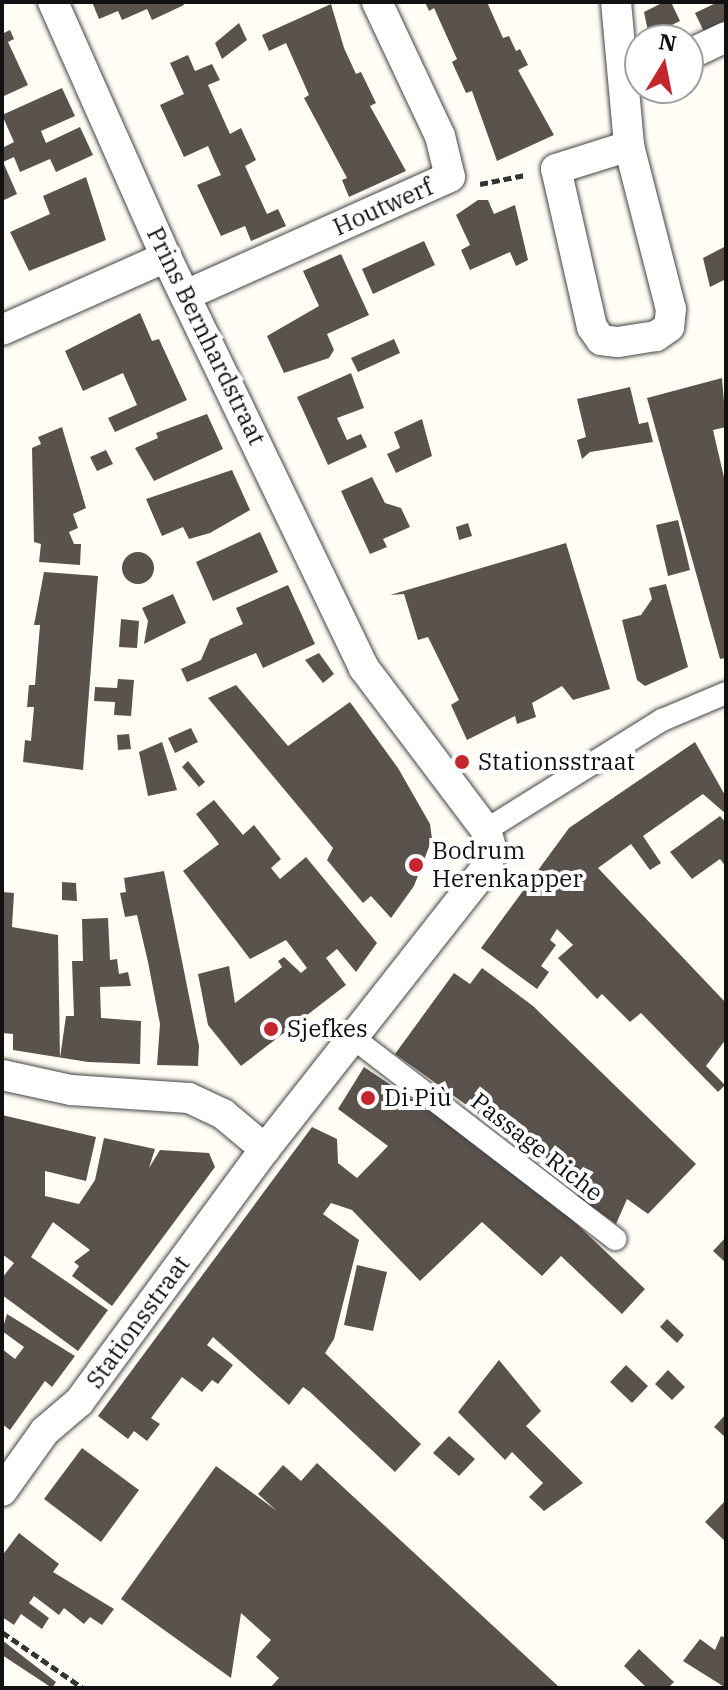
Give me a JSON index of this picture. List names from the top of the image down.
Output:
{
  "streets": {
    "street": [
      "Houtwerf",
      "Prins Bernhardstraat",
      "Passage Riche",
      "Stationsstraat"
    ]
  },
  "crossings": [
    ["Houtwerf", "Prins Bernhardstraat"],
    ["Prins Bernhardstraat", "Stationsstraat"],
    ["Passage Riche", "Stationsstraat"]
  ],
  "places": [
    "Stationsstraat",
    "Bodrum Herenkapper",
    "Sjefkes",
    "Di Più"
  ],
  "north": "top"
}
